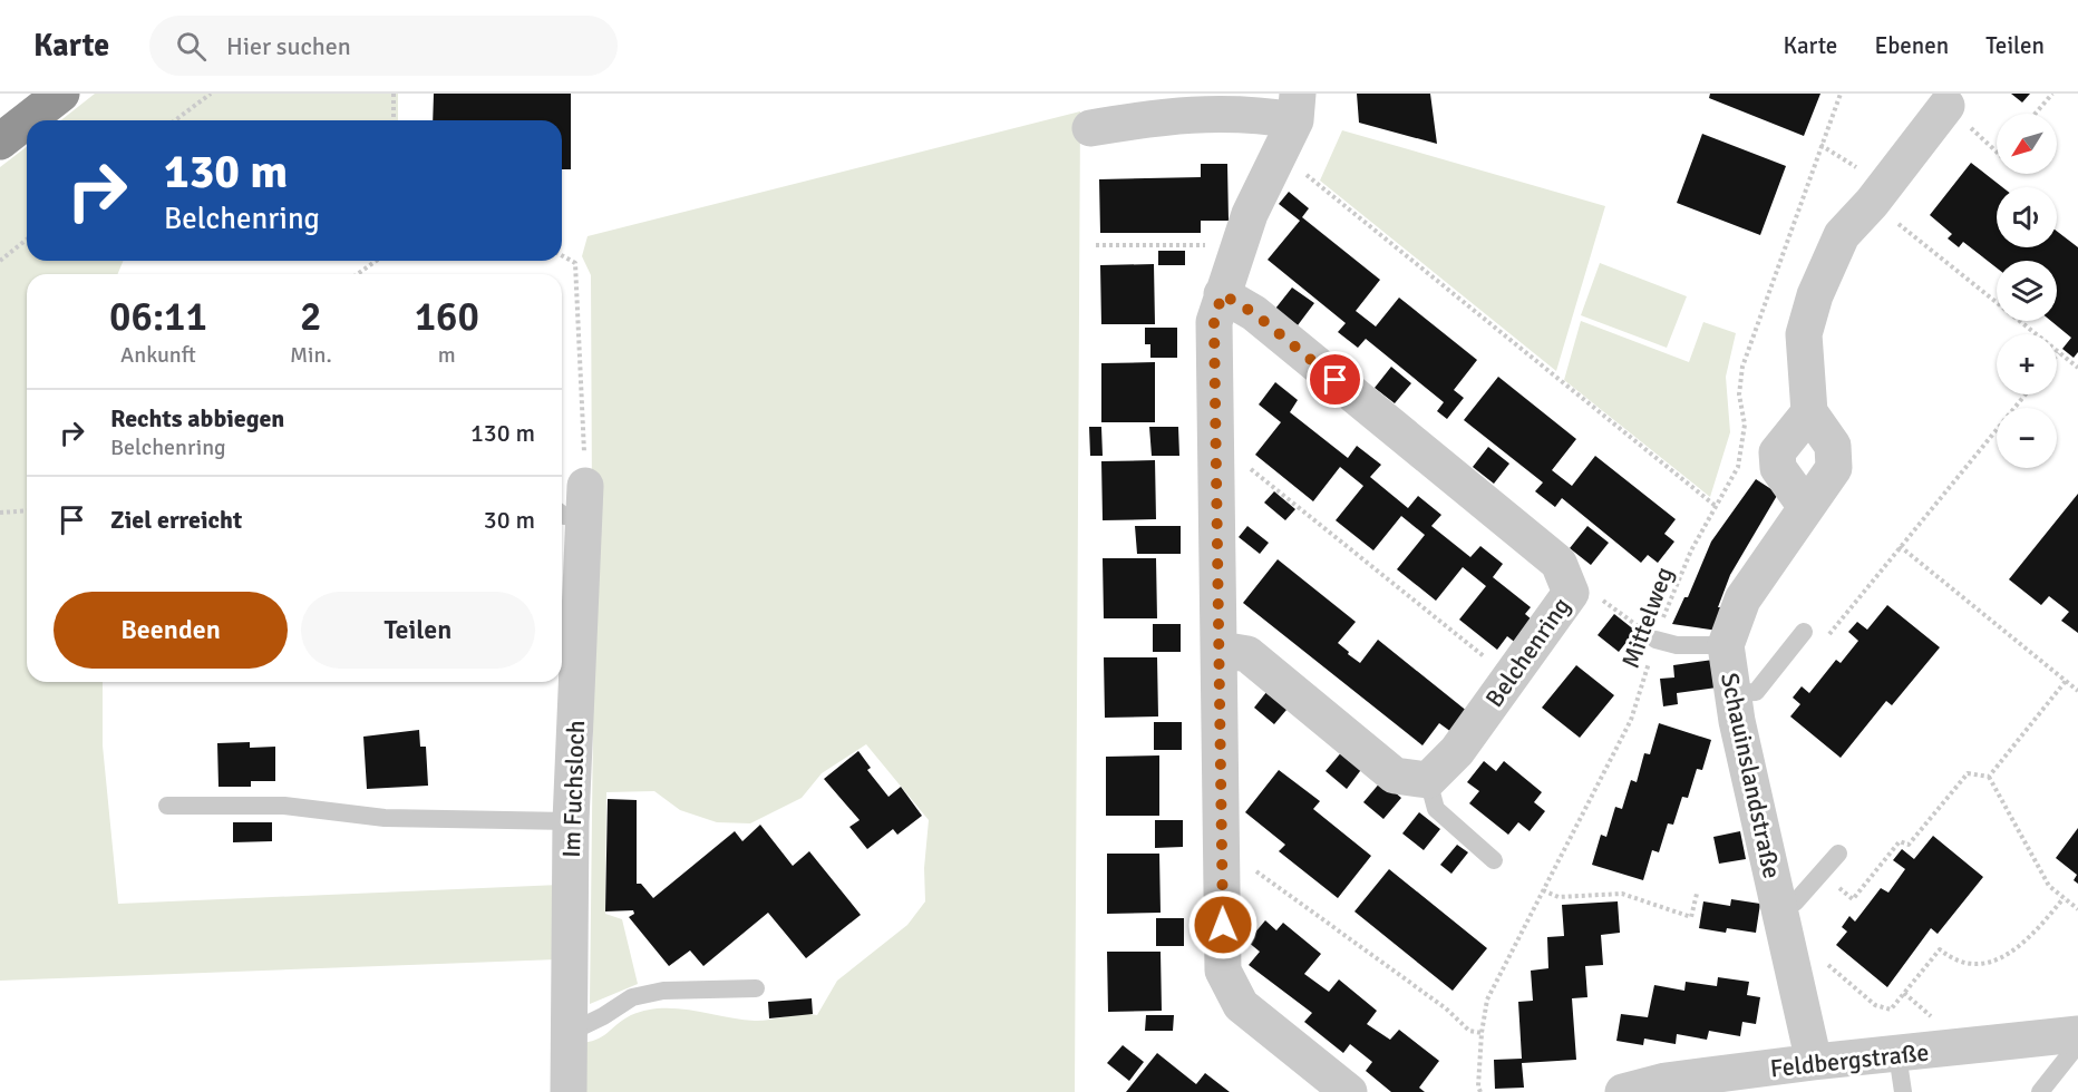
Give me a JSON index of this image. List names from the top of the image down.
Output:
{
  "streets": {
    "street": [
      "Belchenring",
      "Schauinslandstraße",
      "Im Fuchsloch",
      "Feldbergstraße"
    ],
    "path": ["Mittelweg"]
  },
  "crossings": [
    ["Schauinslandstraße", "Feldbergstraße"]
  ],
  "north": "bottom left",
  "page": {
    "header": "Karte",
    "search": "Hier suchen",
    "nav": ["Karte", "Ebenen", "Teilen"],
    "map_buttons": ["+", "−"],
    "turn": ["130 m", "Belchenring"],
    "eta": [
      "06:11",
      "Ankunft",
      "2",
      "Min.",
      "160",
      "m"
    ],
    "list": [
      {
        "name": "Rechts abbiegen",
        "note": "Belchenring",
        "value": "130 m"
      },
      {
        "name": "Ziel erreicht",
        "value": "30 m"
      }
    ],
    "buttons": ["Beenden", "Teilen"]
  }
}
